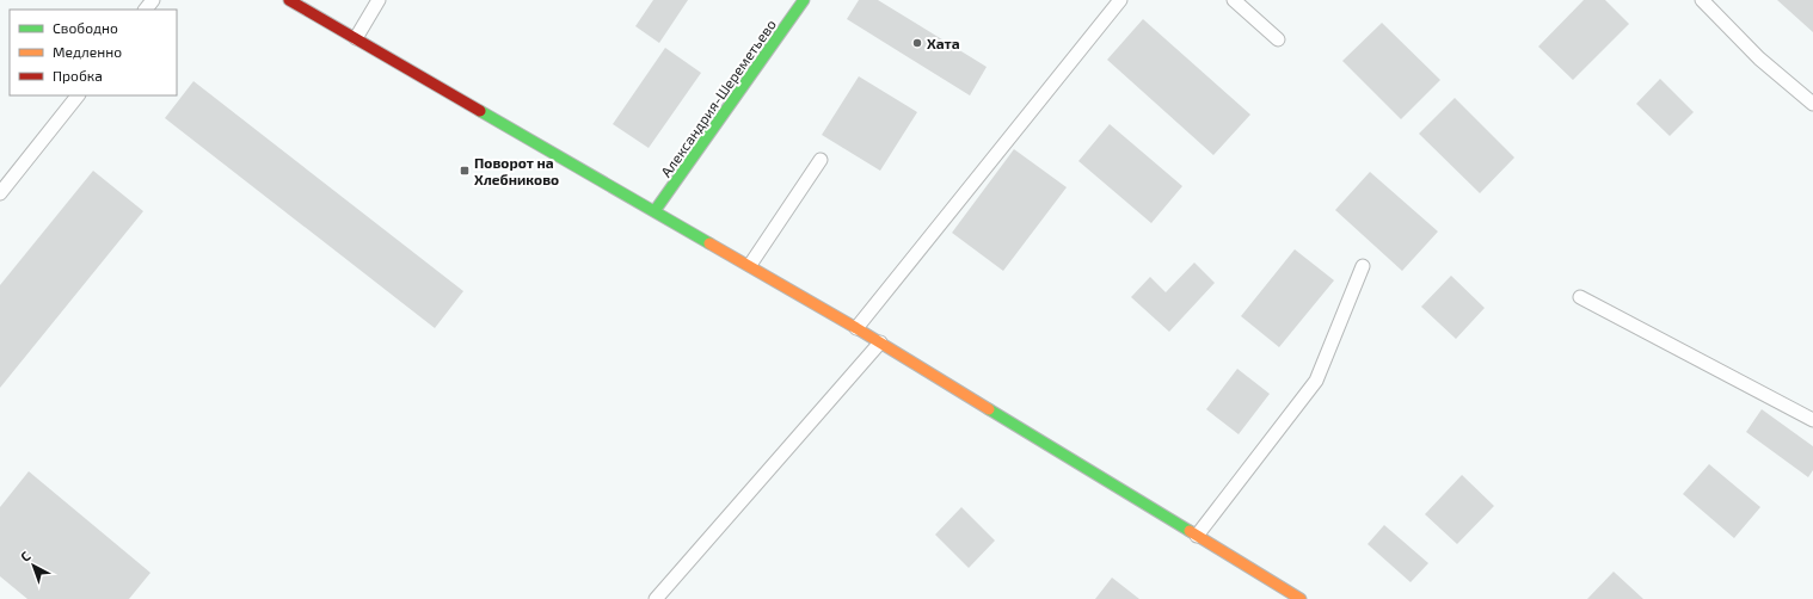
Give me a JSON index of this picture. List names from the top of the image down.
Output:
{
  "streets": {
    "main road": ["Александрия-Шереметьево"]
  },
  "places": {
    "other": ["Хата"],
    "transit": ["Поворот на Хлебниково"]
  },
  "legend": ["Свободно", "Медленно", "Пробка"],
  "north": "top left"
}
